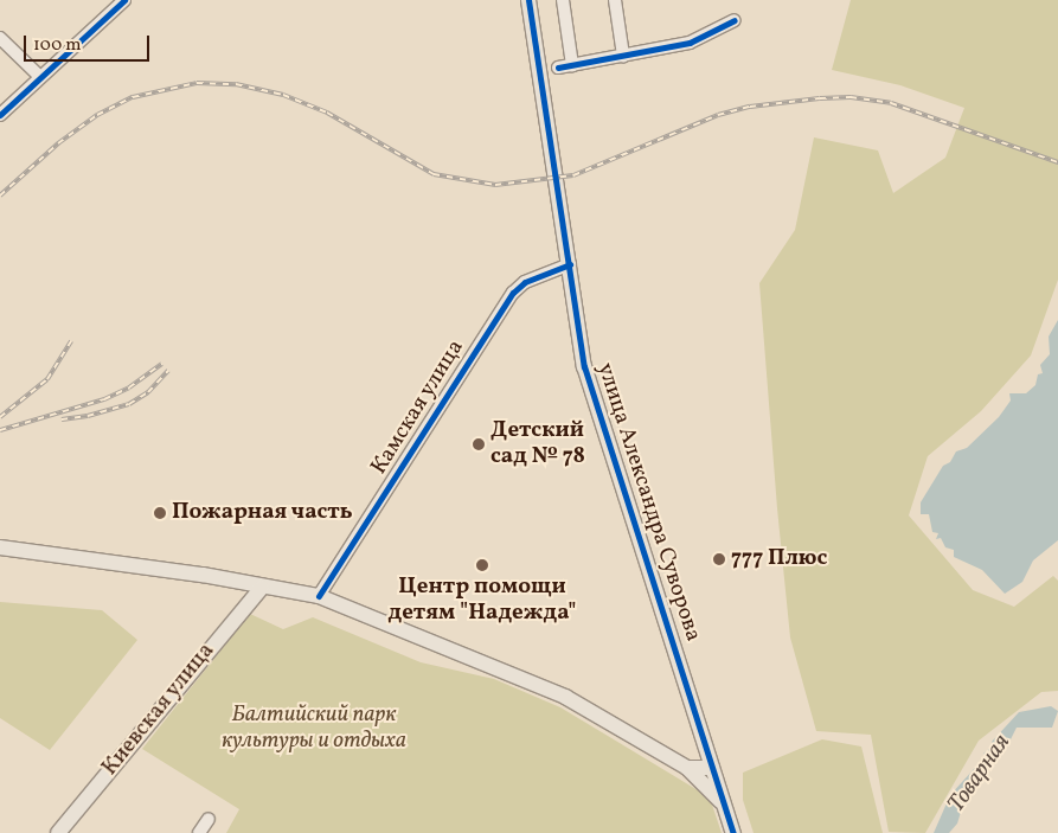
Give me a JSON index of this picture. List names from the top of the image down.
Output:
{
  "streets": {
    "main road": ["улица Александра Суворова", "Киевская улица"],
    "street": ["Камская улица"]
  },
  "crossings": [
    ["Камская улица", "улица Александра Суворова"]
  ],
  "water": ["Товарная"],
  "parks": ["Балтийский парк культуры и отдыха"],
  "places": [
    "Детский сад № 78",
    "Пожарная часть",
    "777 Плюс",
    "Центр помощи детям \"Надежда\""
  ],
  "scale_bar": "100 m"
}
